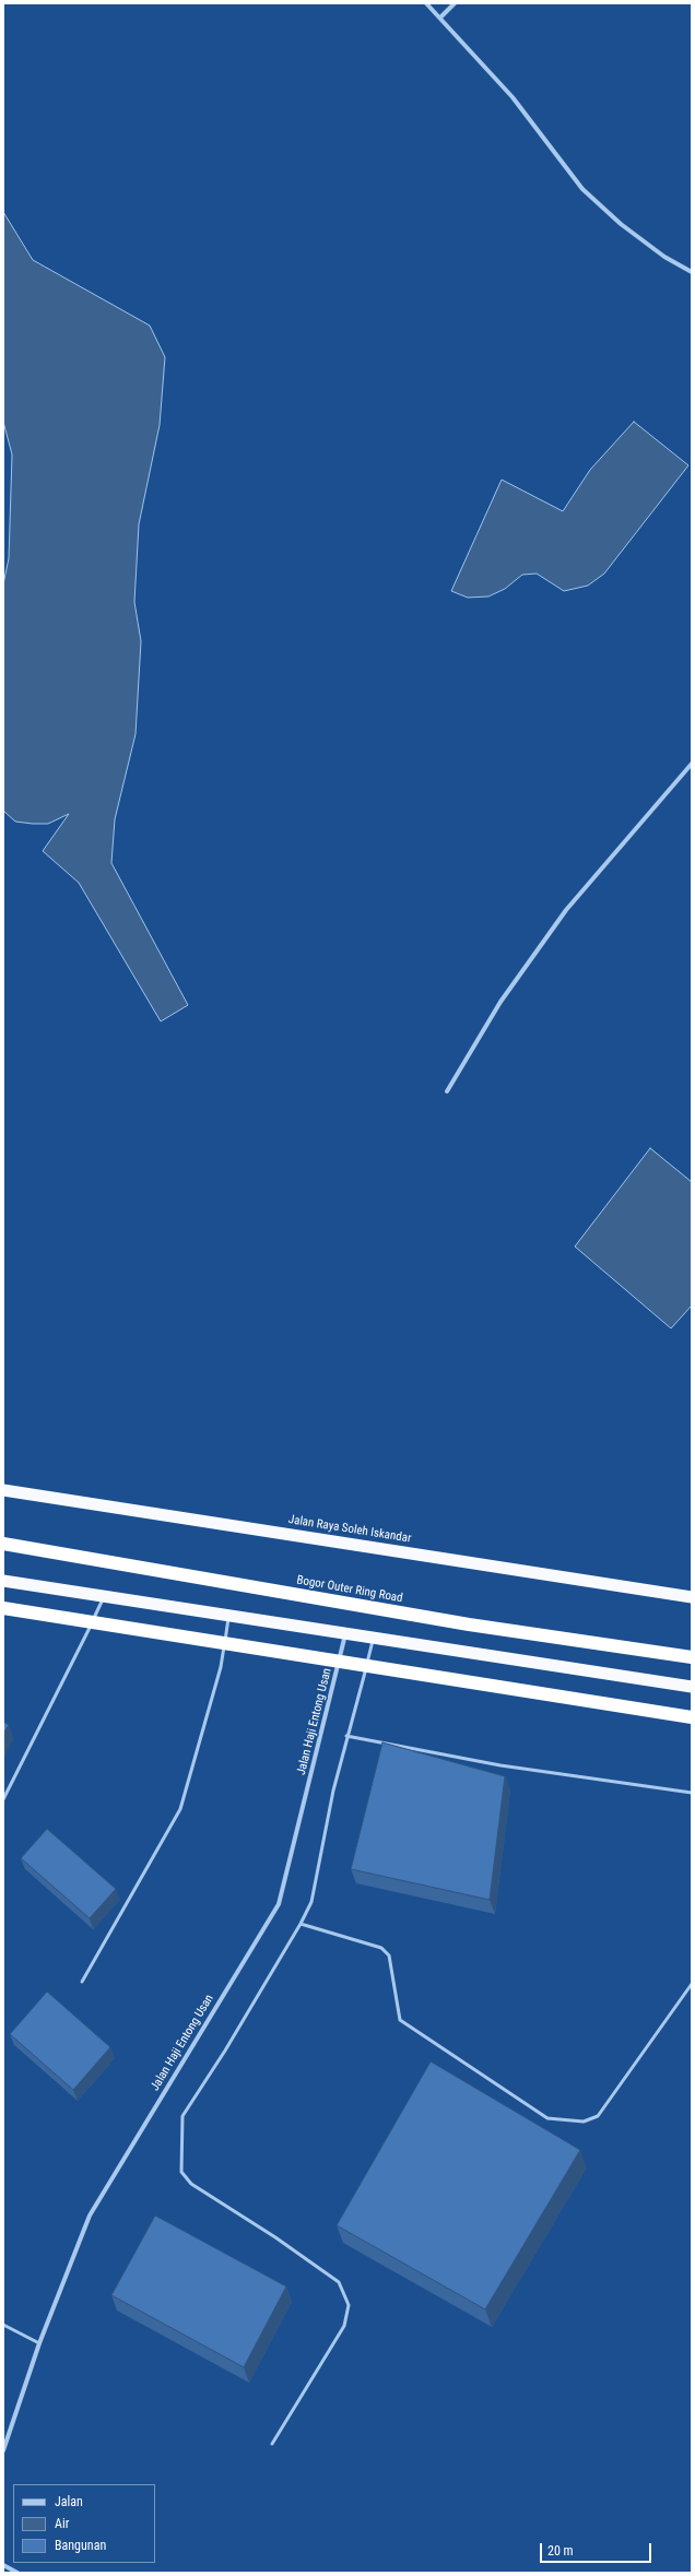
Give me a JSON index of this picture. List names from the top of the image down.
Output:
{
  "streets": {
    "highway": ["Jalan Raya Soleh Iskandar", "Bogor Outer Ring Road"],
    "street": ["Jalan Haji Entong Usan"]
  },
  "legend": ["Jalan", "Air", "Bangunan"],
  "scale_bar": "20 m"
}
